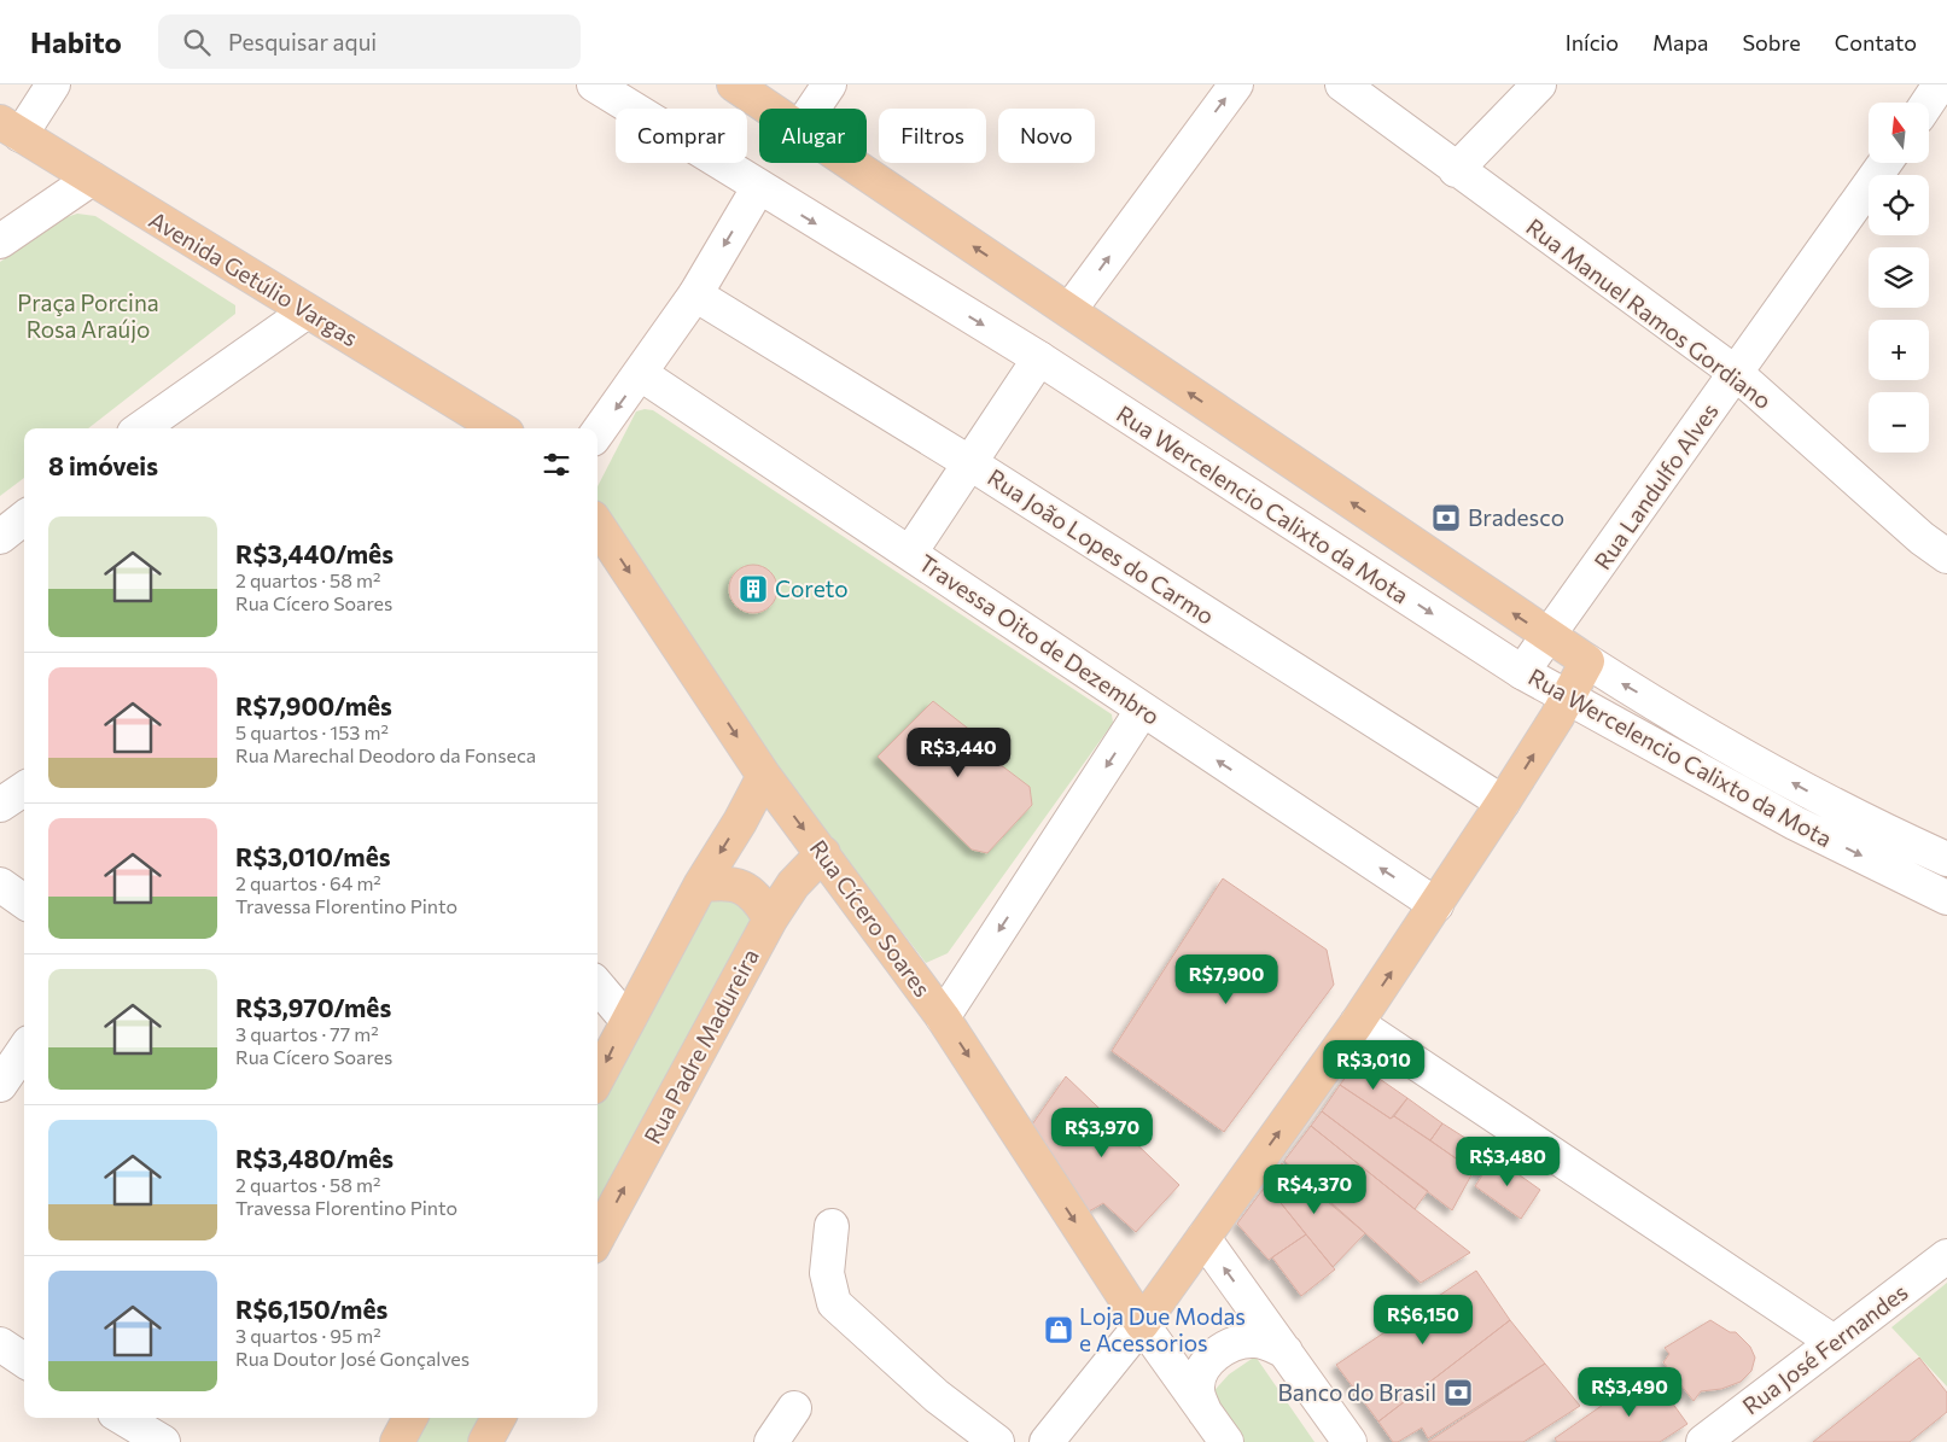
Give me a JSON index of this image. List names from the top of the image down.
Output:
{
  "streets": {
    "main road": [
      "Avenida Getúlio Vargas",
      "Rua Wercelencio Calixto da Mota",
      "Rua Cícero Soares",
      "Rua Padre Madureira"
    ],
    "street": [
      "Rua Manuel Ramos Gordiano",
      "Rua Landulfo Alves",
      "Rua João Lopes do Carmo",
      "Travessa Oito de Dezembro",
      "Rua José Fernandes"
    ]
  },
  "crossings": [
    ["Rua Manuel Ramos Gordiano", "Rua Landulfo Alves"],
    ["Rua Landulfo Alves", "Rua Wercelencio Calixto da Mota"],
    ["Rua Cícero Soares", "Rua Padre Madureira"]
  ],
  "one_way": ["Travessa Oito de Dezembro", "Rua Cícero Soares"],
  "parks": ["Praça Porcina Rosa Araújo"],
  "places": {
    "bank": ["Bradesco", "Banco do Brasil"],
    "building": ["Coreto"],
    "shop": ["Loja Due Modas e Acessorios"]
  },
  "north": "top",
  "page": {
    "header": "Habito",
    "search": "Pesquisar aqui",
    "nav": [
      "Início",
      "Mapa",
      "Sobre",
      "Contato"
    ],
    "map_buttons": ["+", "−"],
    "chip": [
      "Comprar",
      "Alugar",
      "Filtros",
      "Novo"
    ],
    "heading": "8 imóveis",
    "list": [
      {
        "name": "R$3,440/mês",
        "note": "2 quartos · 58 m² · Rua Cícero Soares"
      },
      {
        "name": "R$7,900/mês",
        "note": "5 quartos · 153 m² · Rua Marechal Deodoro da Fonseca"
      },
      {
        "name": "R$3,010/mês",
        "note": "2 quartos · 64 m² · Travessa Florentino Pinto"
      },
      {
        "name": "R$3,970/mês",
        "note": "3 quartos · 77 m² · Rua Cícero Soares"
      },
      {
        "name": "R$3,480/mês",
        "note": "2 quartos · 58 m² · Travessa Florentino Pinto"
      },
      {
        "name": "R$6,150/mês",
        "note": "3 quartos · 95 m² · Rua Doutor José Gonçalves"
      }
    ],
    "price": [
      "R$3,440",
      "R$7,900",
      "R$3,010",
      "R$3,970",
      "R$3,480",
      "R$4,370",
      "R$6,150",
      "R$3,490"
    ]
  }
}
